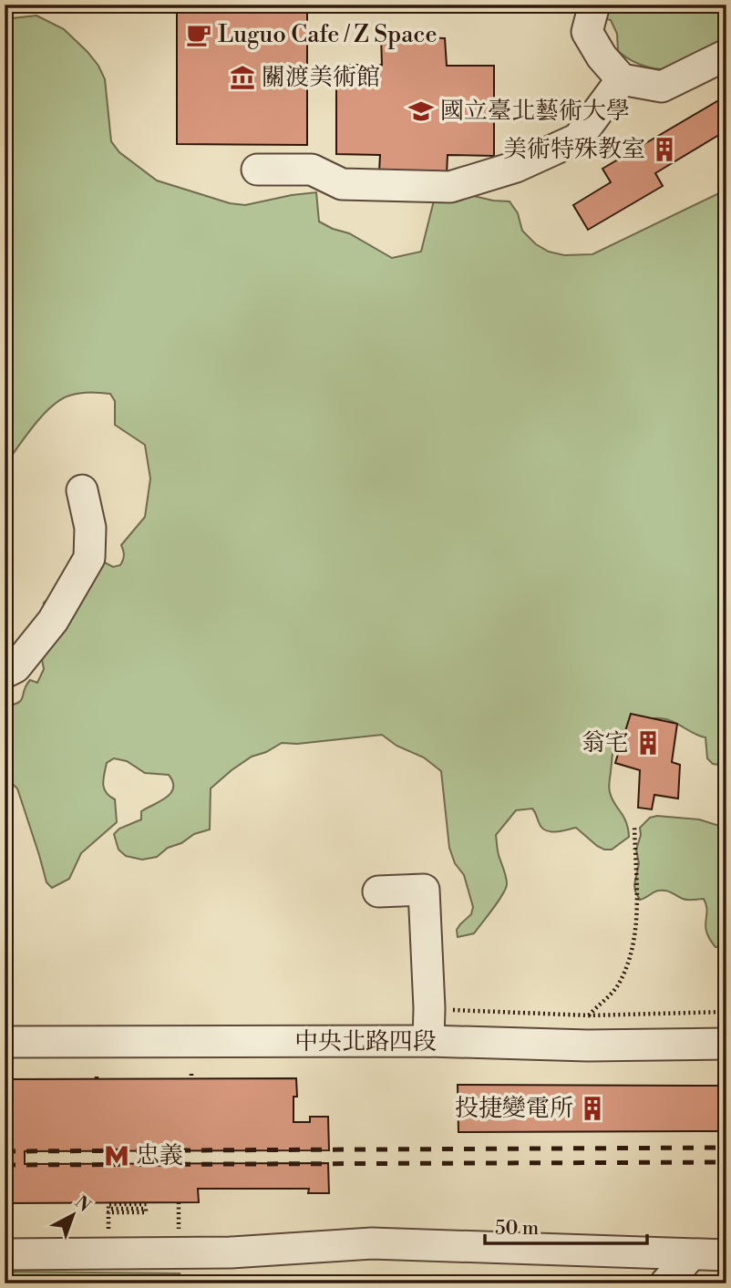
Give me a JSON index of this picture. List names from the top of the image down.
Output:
{
  "streets": {
    "street": ["中央北路四段"]
  },
  "places": {
    "cafe": ["Luguo Cafe / Z Space"],
    "museum": ["關渡美術館"],
    "school or university": ["國立臺北藝術大學"],
    "building": ["美術特殊教室", "翁宅", "投捷變電所"],
    "metro station": ["忠義"]
  },
  "scale_bar": "50 m",
  "north": "top right"
}
